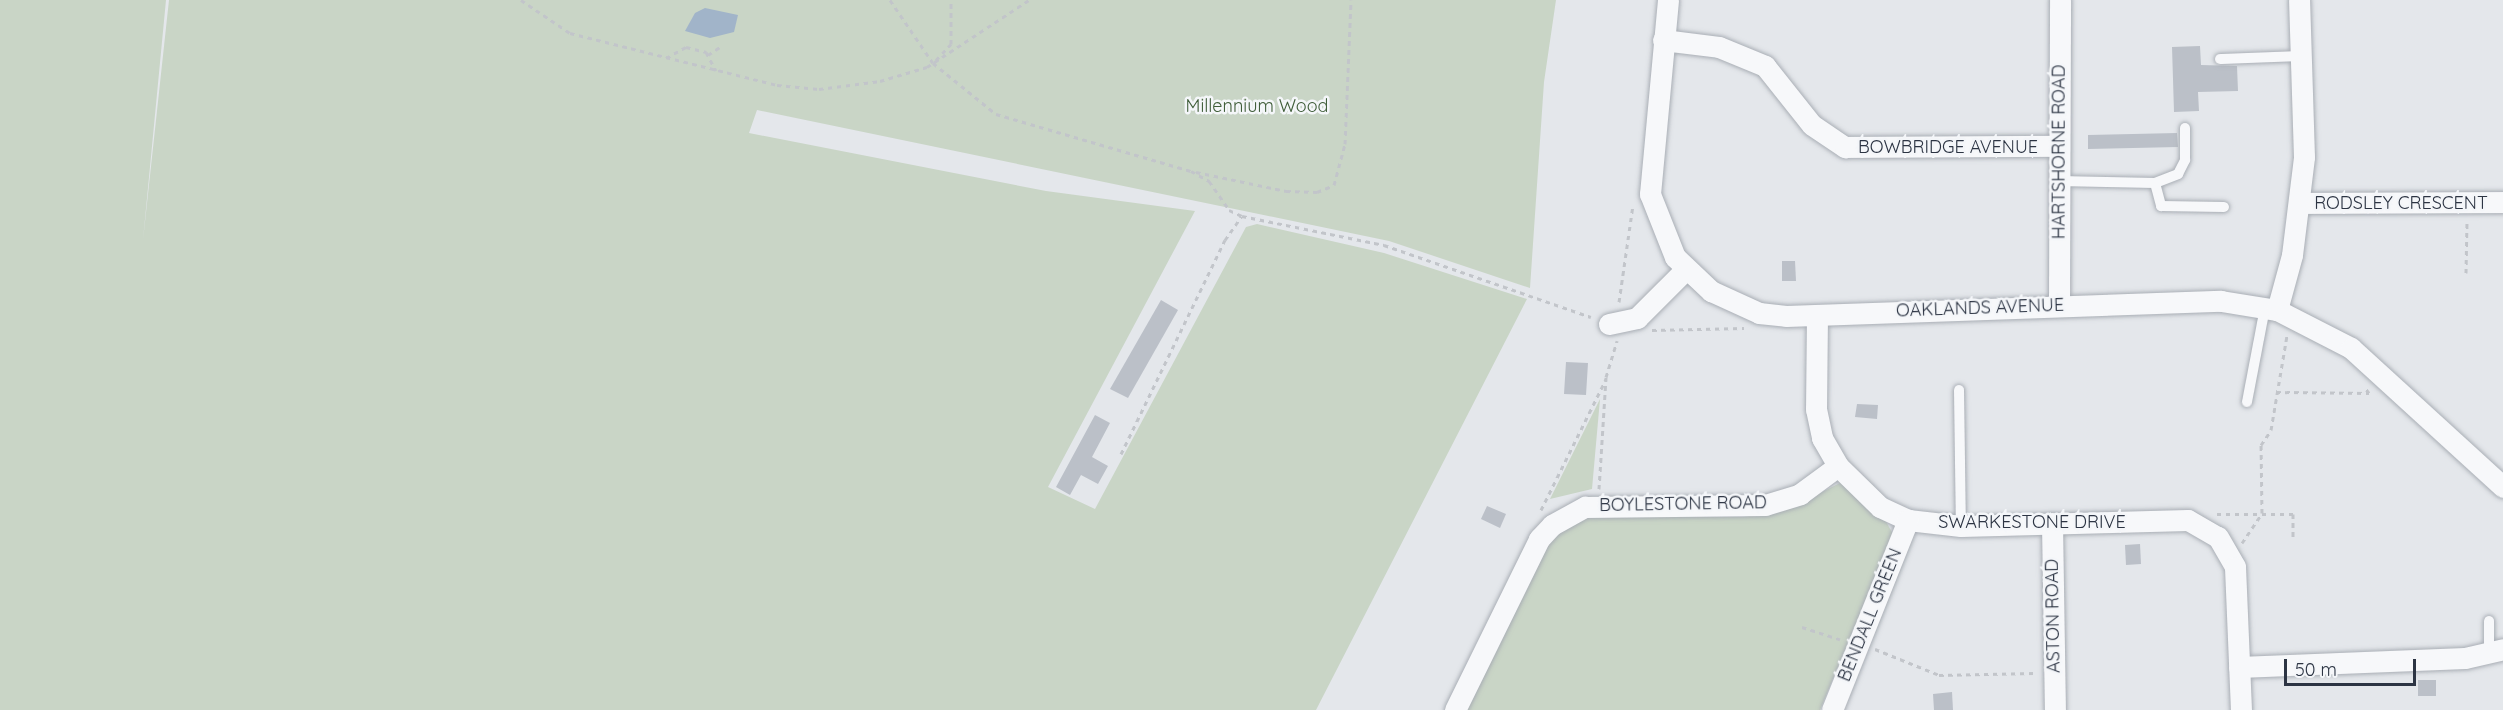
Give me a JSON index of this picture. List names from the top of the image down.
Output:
{
  "streets": {
    "street": [
      "BOWBRIDGE AVENUE",
      "HARTSHORNE ROAD",
      "RODSLEY CRESCENT",
      "OAKLANDS AVENUE",
      "BOYLESTONE ROAD",
      "SWARKESTONE DRIVE",
      "BENDALL GREEN",
      "ASTON ROAD"
    ]
  },
  "crossings": [
    ["BOWBRIDGE AVENUE", "HARTSHORNE ROAD"],
    ["BOWBRIDGE AVENUE", "OAKLANDS AVENUE"],
    ["HARTSHORNE ROAD", "OAKLANDS AVENUE"],
    ["OAKLANDS AVENUE", "SWARKESTONE DRIVE"],
    ["BOYLESTONE ROAD", "SWARKESTONE DRIVE"],
    ["SWARKESTONE DRIVE", "BENDALL GREEN"],
    ["SWARKESTONE DRIVE", "ASTON ROAD"]
  ],
  "parks": ["Millennium Wood"],
  "scale_bar": "50 m"
}
